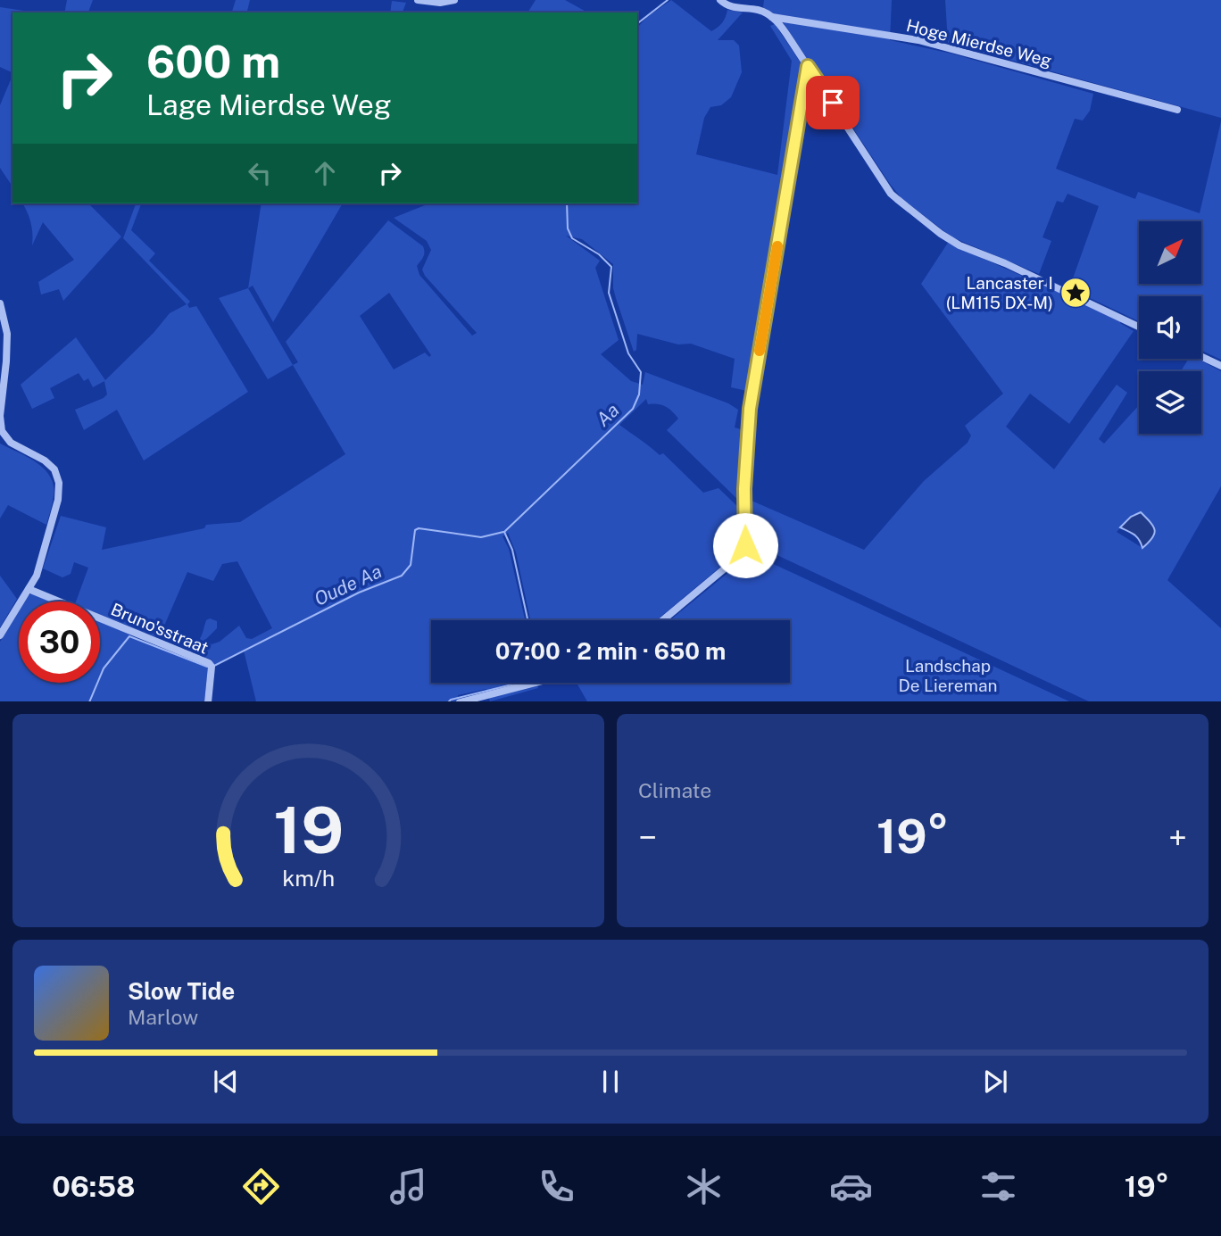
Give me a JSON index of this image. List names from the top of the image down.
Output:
{
  "streets": {
    "street": ["Hoge Mierdse Weg", "Bruno'sstraat"]
  },
  "water": ["Aa", "Oude Aa"],
  "parks": ["Landschap De Liereman"],
  "places": {
    "place": ["Lancaster I (LM115 DX-M)"]
  },
  "north": "top right",
  "page": {
    "turn": ["600 m", "Lage Mierdse Weg"],
    "limit": "30",
    "trip": "07:00 · 2 min · 650 m",
    "tile": "Climate",
    "heat": ["−", "19°", "+"],
    "song": ["Slow Tide", "Marlow"],
    "tabs": ["06:58", "19°"],
    "gauge": ["19", "km/h"]
  }
}
